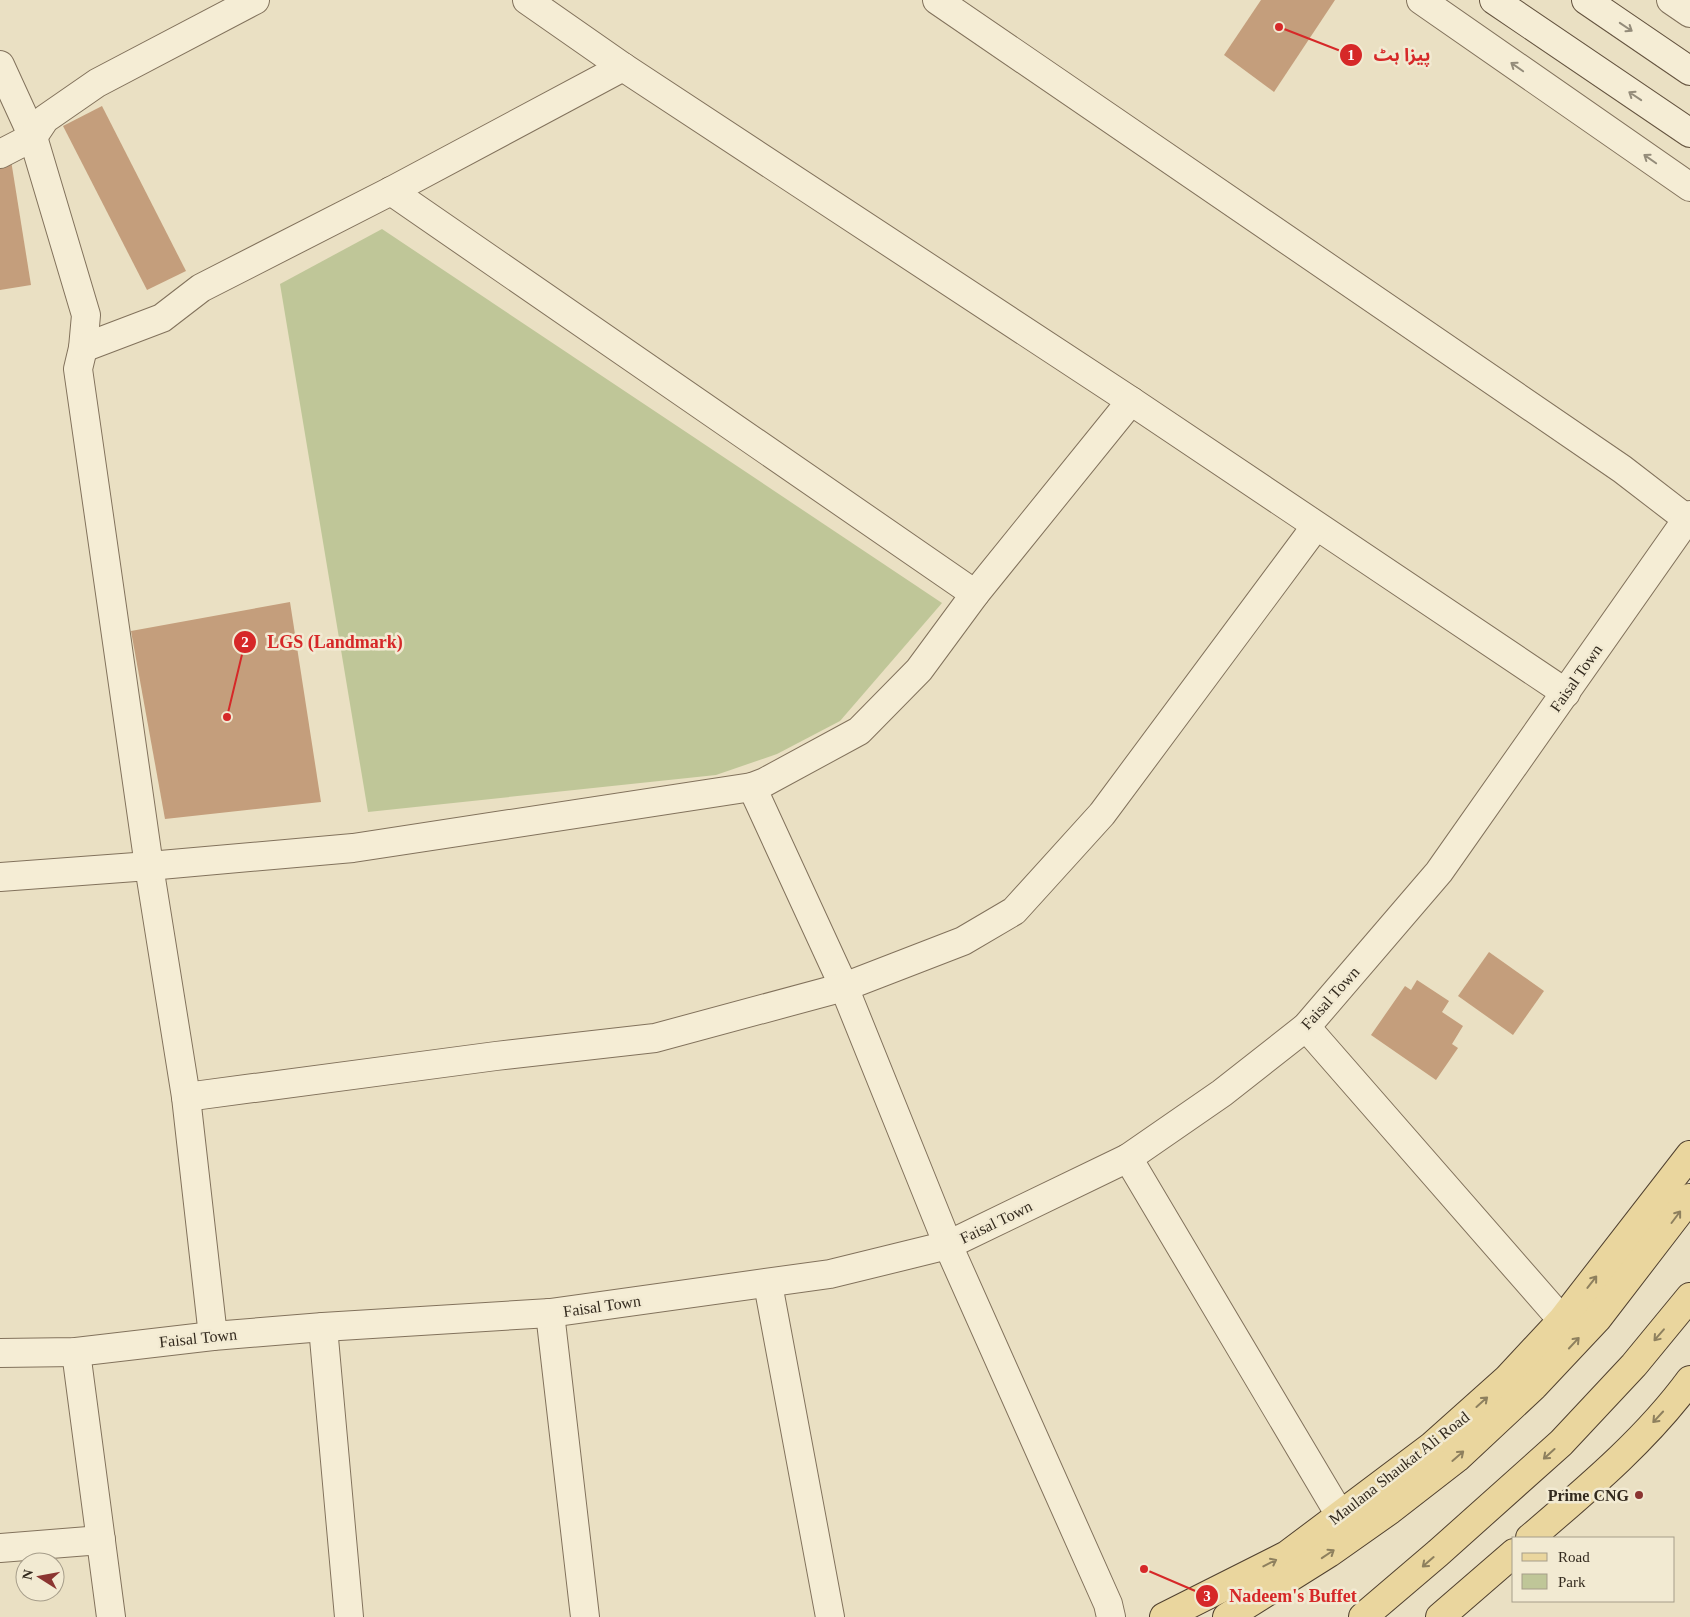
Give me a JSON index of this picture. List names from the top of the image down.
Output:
{
  "streets": {
    "main road": ["Maulana Shaukat Ali Road"],
    "street": ["Faisal Town"]
  },
  "places": [
    "پیزا ہٹ",
    "LGS (Landmark)",
    "Prime CNG",
    "Nadeem's Buffet"
  ],
  "legend": ["Road", "Park"],
  "north": "left"
}
